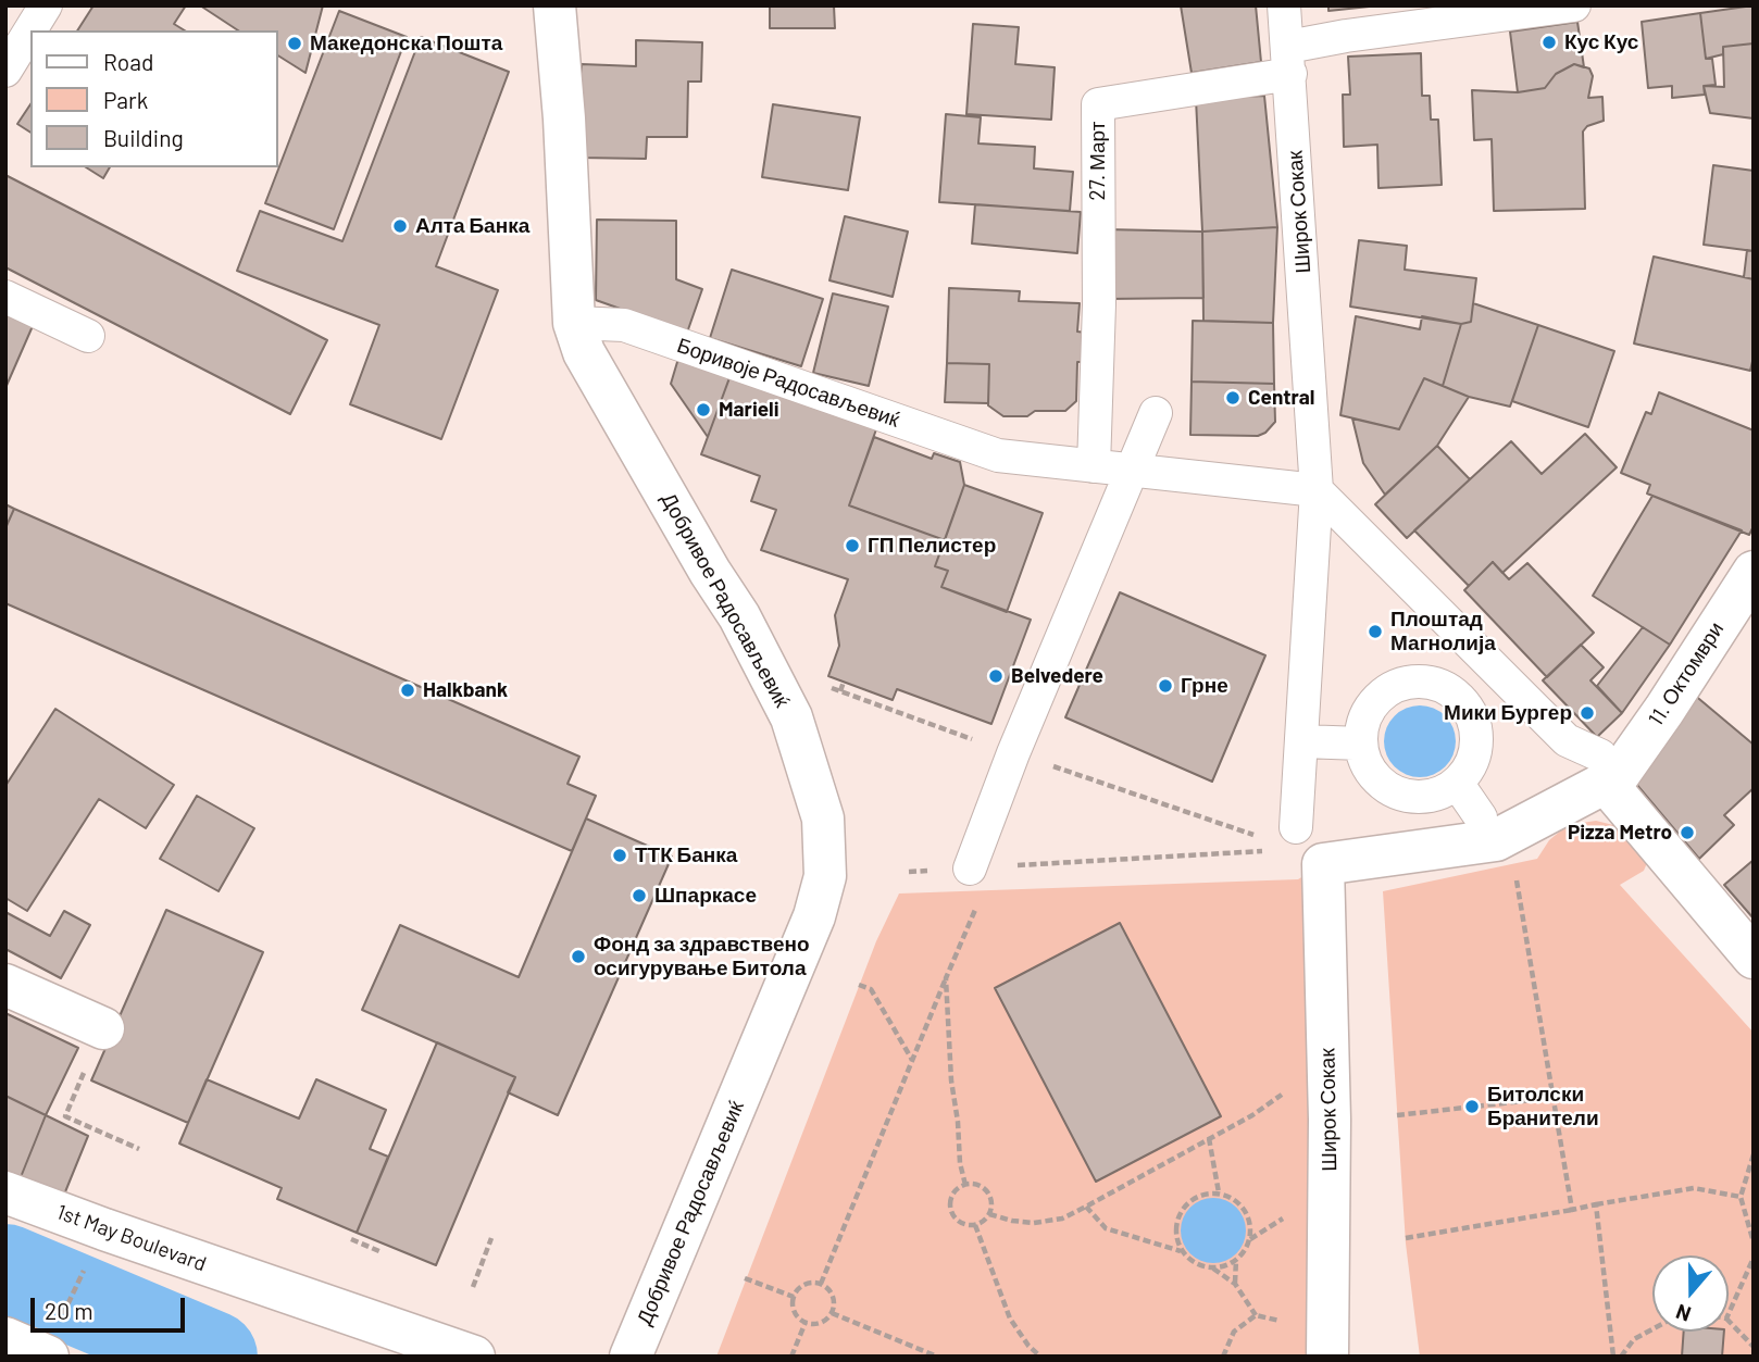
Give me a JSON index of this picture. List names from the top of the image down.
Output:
{
  "streets": {
    "street": [
      "27. Март",
      "Широк Сокак",
      "Боривоје Радосављевиќ",
      "Добривое Радосављевиќ",
      "11. Октомври",
      "1st May Boulevard"
    ]
  },
  "crossings": [
    ["27. Март", "Широк Сокак"],
    ["27. Март", "Боривоје Радосављевиќ"],
    ["Широк Сокак", "Боривоје Радосављевиќ"],
    ["Широк Сокак", "11. Октомври"],
    ["Боривоје Радосављевиќ", "Добривое Радосављевиќ"]
  ],
  "places": [
    "Кус Кус",
    "Македонска Пошта",
    "Алта Банка",
    "Central",
    "Marieli",
    "ГП Пелистер",
    "Плоштад Магнолија",
    "Belvedere",
    "Грне",
    "Halkbank",
    "Мики Бургер",
    "Pizza Metro",
    "ТТК Банка",
    "Шпаркасе",
    "Фонд за здравствено осигурување Битола",
    "Битолски Бранители"
  ],
  "legend": ["Road", "Park", "Building"],
  "scale_bar": "20 m",
  "north": "bottom"
}
